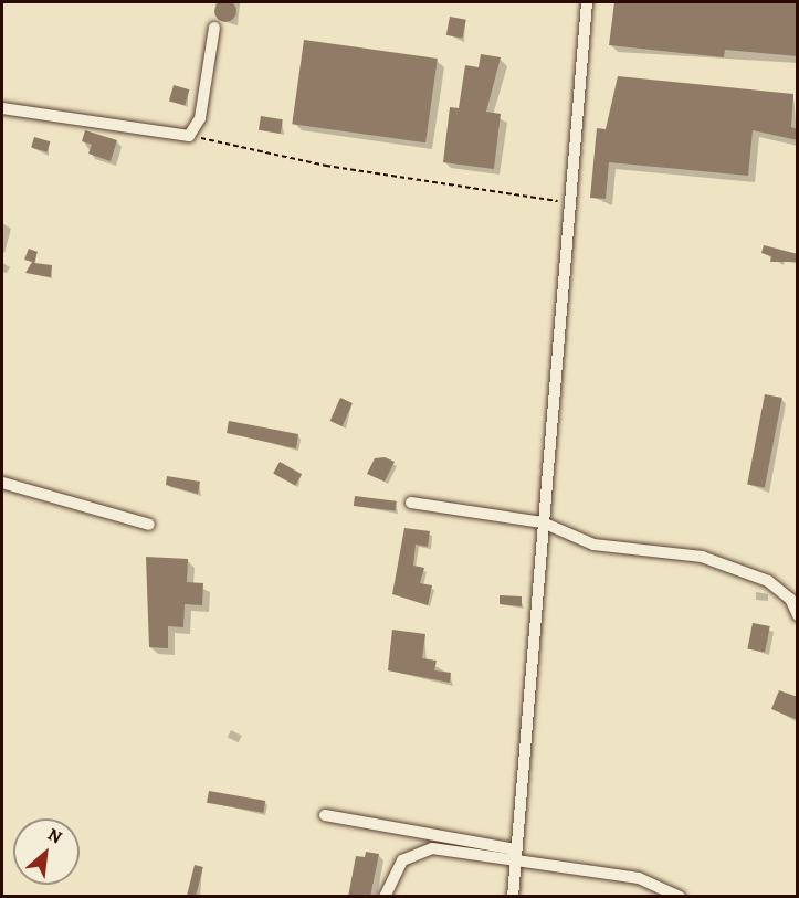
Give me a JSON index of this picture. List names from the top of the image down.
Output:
{
  "north": "top right"
}
